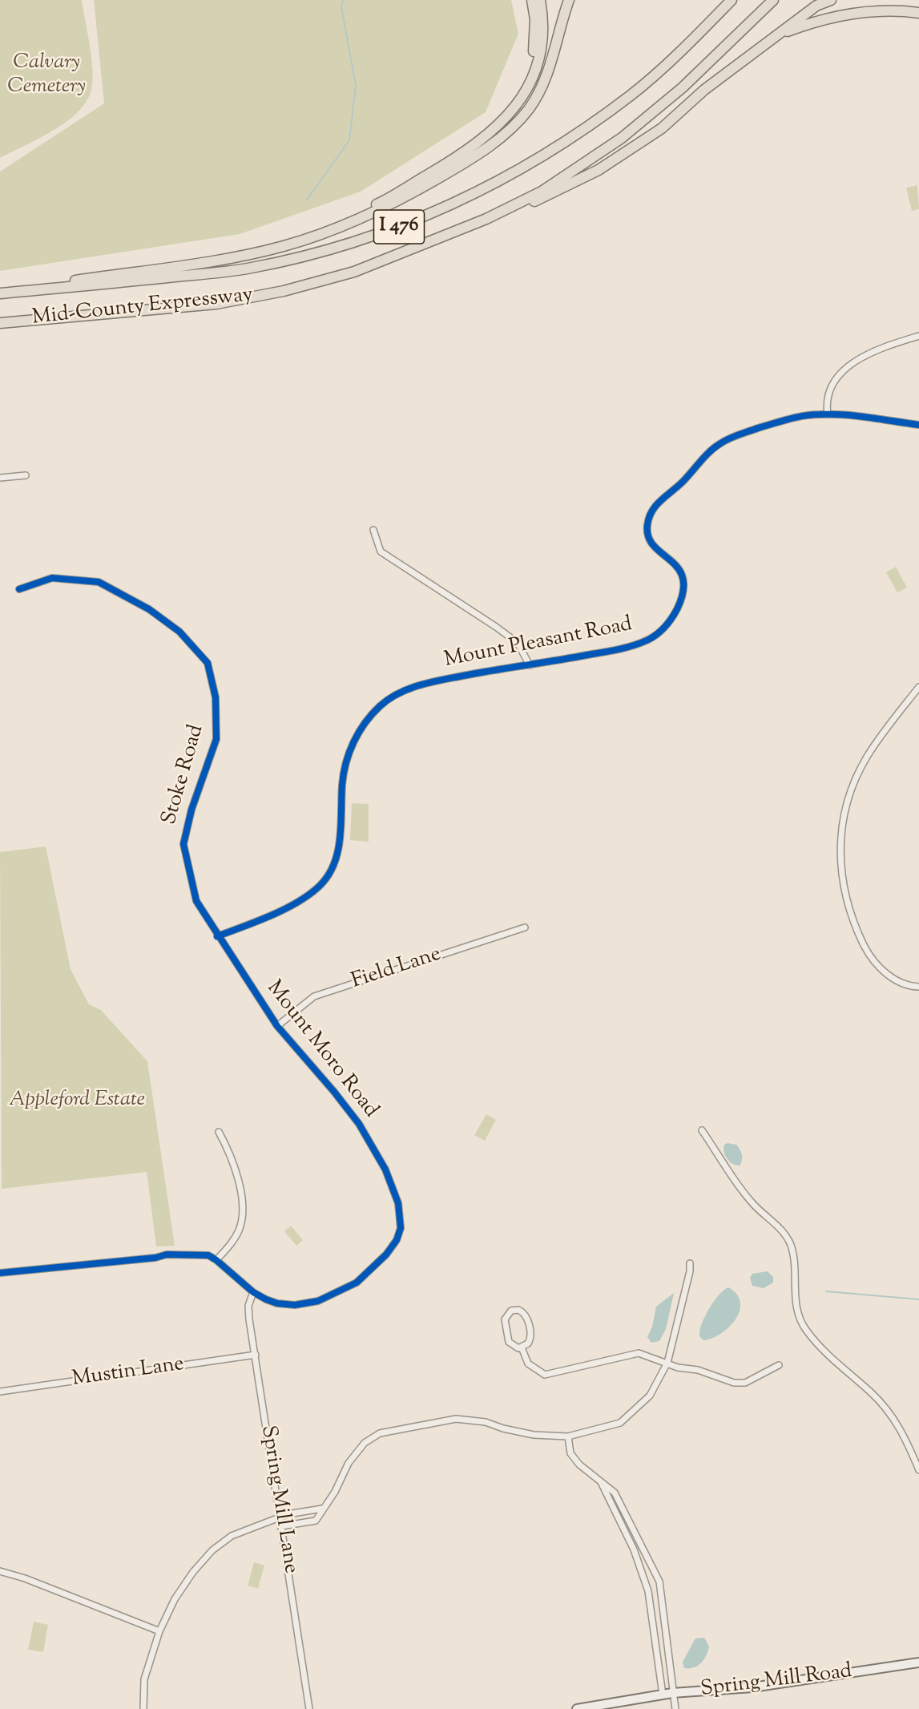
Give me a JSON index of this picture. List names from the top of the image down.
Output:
{
  "streets": {
    "highway": ["I 476", "Mid-County Expressway"],
    "main road": ["Spring Mill Road"],
    "street": [
      "Mount Pleasant Road",
      "Stoke Road",
      "Field Lane",
      "Mount Moro Road",
      "Mustin Lane",
      "Spring Mill Lane"
    ]
  },
  "crossings": [
    ["Mount Pleasant Road", "Stoke Road"],
    ["Mount Pleasant Road", "Mount Moro Road"],
    ["Stoke Road", "Mount Moro Road"],
    ["Field Lane", "Mount Moro Road"],
    ["Mount Moro Road", "Spring Mill Lane"],
    ["Mustin Lane", "Spring Mill Lane"]
  ],
  "parks": ["Calvary Cemetery", "Appleford Estate"]
}
